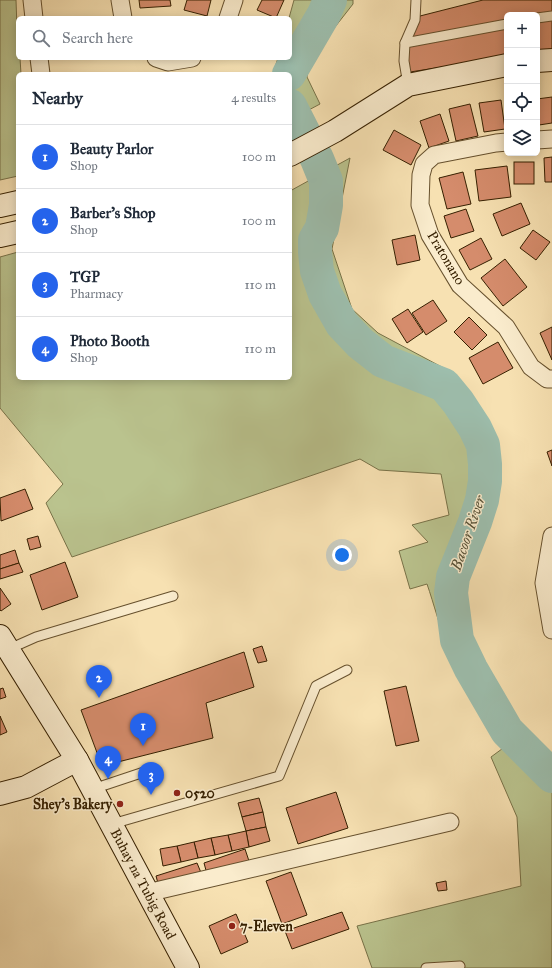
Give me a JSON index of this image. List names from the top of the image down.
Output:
{
  "streets": {
    "street": ["Pratonano", "Buhay na Tubig Road"]
  },
  "water": ["Bacoor River"],
  "places": ["0520", "Shey's Bakery", "7-Eleven"],
  "page": {
    "map_buttons": ["+", "−"],
    "search": "Search here",
    "heading": ["Nearby", "4 results"],
    "list": [
      {
        "mark": "1",
        "name": "Beauty Parlor",
        "note": "Shop",
        "value": "100 m"
      },
      {
        "mark": "2",
        "name": "Barber's Shop",
        "note": "Shop",
        "value": "100 m"
      },
      {
        "mark": "3",
        "name": "TGP",
        "note": "Pharmacy",
        "value": "110 m"
      },
      {
        "mark": "4",
        "name": "Photo Booth",
        "note": "Shop",
        "value": "110 m"
      }
    ],
    "pins": [
      "2",
      "1",
      "4",
      "3"
    ]
  }
}
